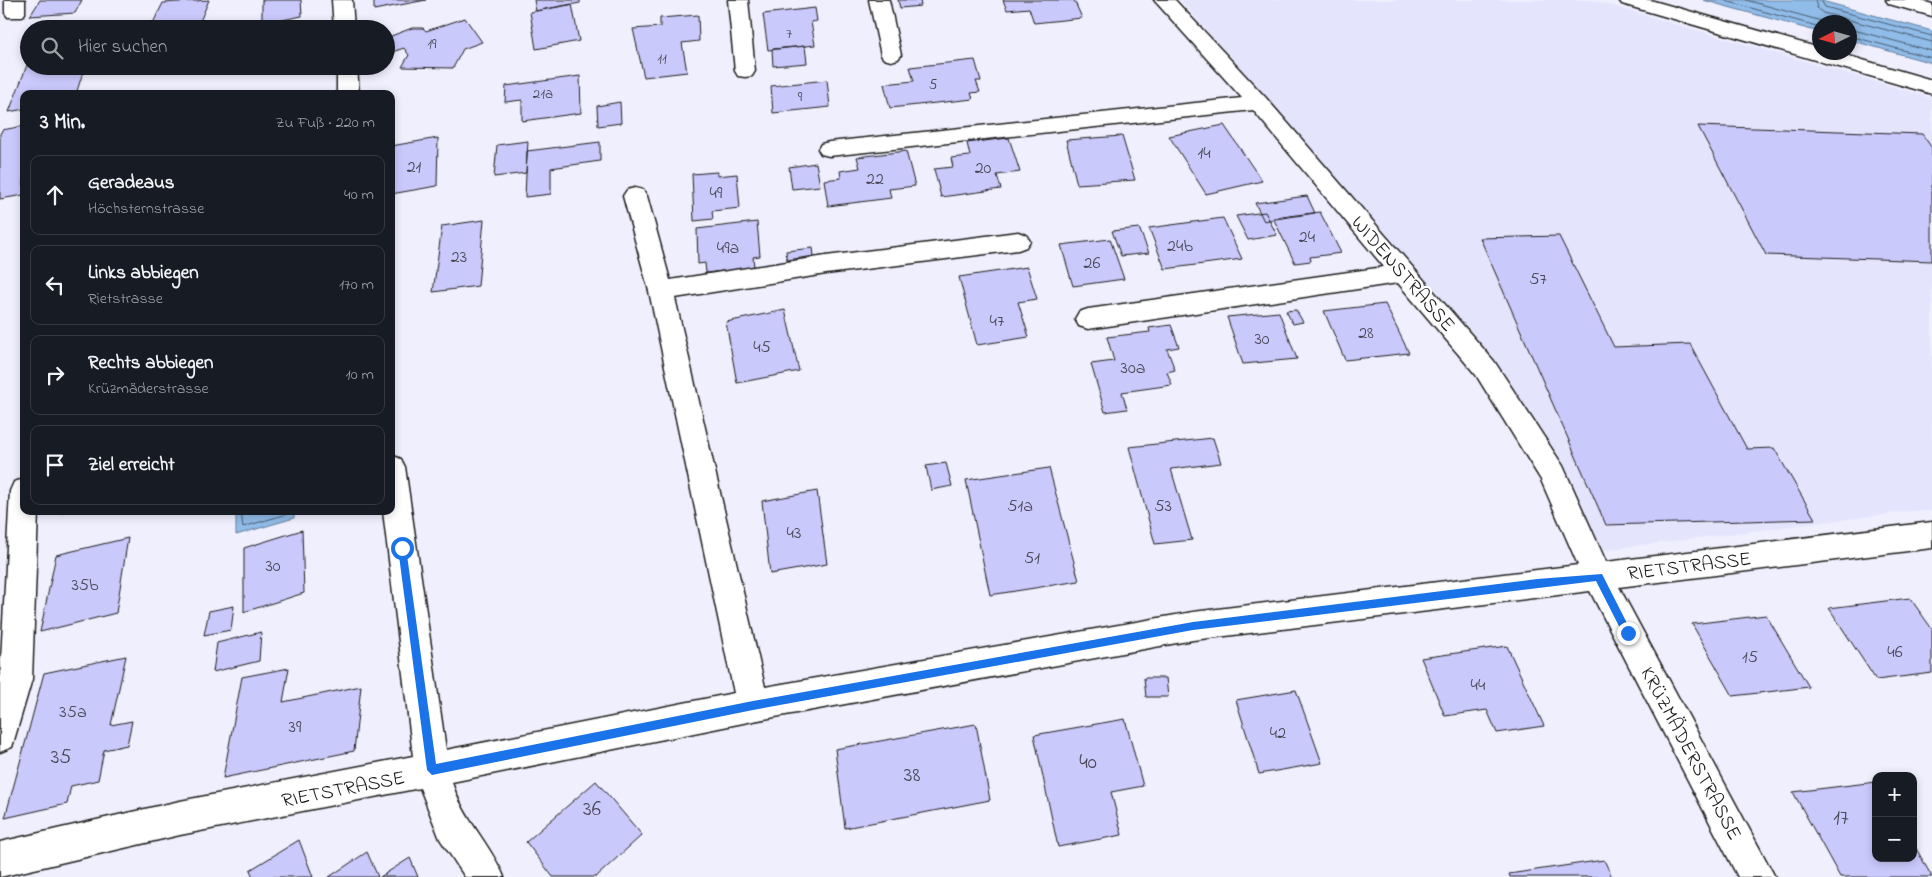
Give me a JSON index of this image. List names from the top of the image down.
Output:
{
  "streets": {
    "street": ["WIDENSTRASSE", "RIETSTRASSE", "KRÜZMÄDERSTRASSE"]
  },
  "crossings": [
    ["WIDENSTRASSE", "RIETSTRASSE"],
    ["WIDENSTRASSE", "KRÜZMÄDERSTRASSE"],
    ["RIETSTRASSE", "KRÜZMÄDERSTRASSE"]
  ],
  "house_numbers": [
    "7",
    "19",
    "11",
    "5",
    "21a",
    "9",
    "14",
    "21",
    "20",
    "22",
    "49",
    "24",
    "24b",
    "49a",
    "23",
    "26",
    "57",
    "47",
    "28",
    "30",
    "45",
    "30a",
    "51a",
    "53",
    "43",
    "51",
    "30",
    "35b",
    "46",
    "15",
    "44",
    "35a",
    "39",
    "42",
    "35",
    "40",
    "38",
    "36",
    "17"
  ],
  "north": "left",
  "page": {
    "search": "Hier suchen",
    "heading": ["3 Min.", "Zu Fuß · 220 m"],
    "list": [
      ["Geradeaus", "Höchsternstrasse", "40 m"],
      ["Links abbiegen", "Rietstrasse", "170 m"],
      ["Rechts abbiegen", "Krüzmäderstrasse", "10 m"],
      "Ziel erreicht"
    ],
    "map_buttons": ["+", "−"]
  }
}
